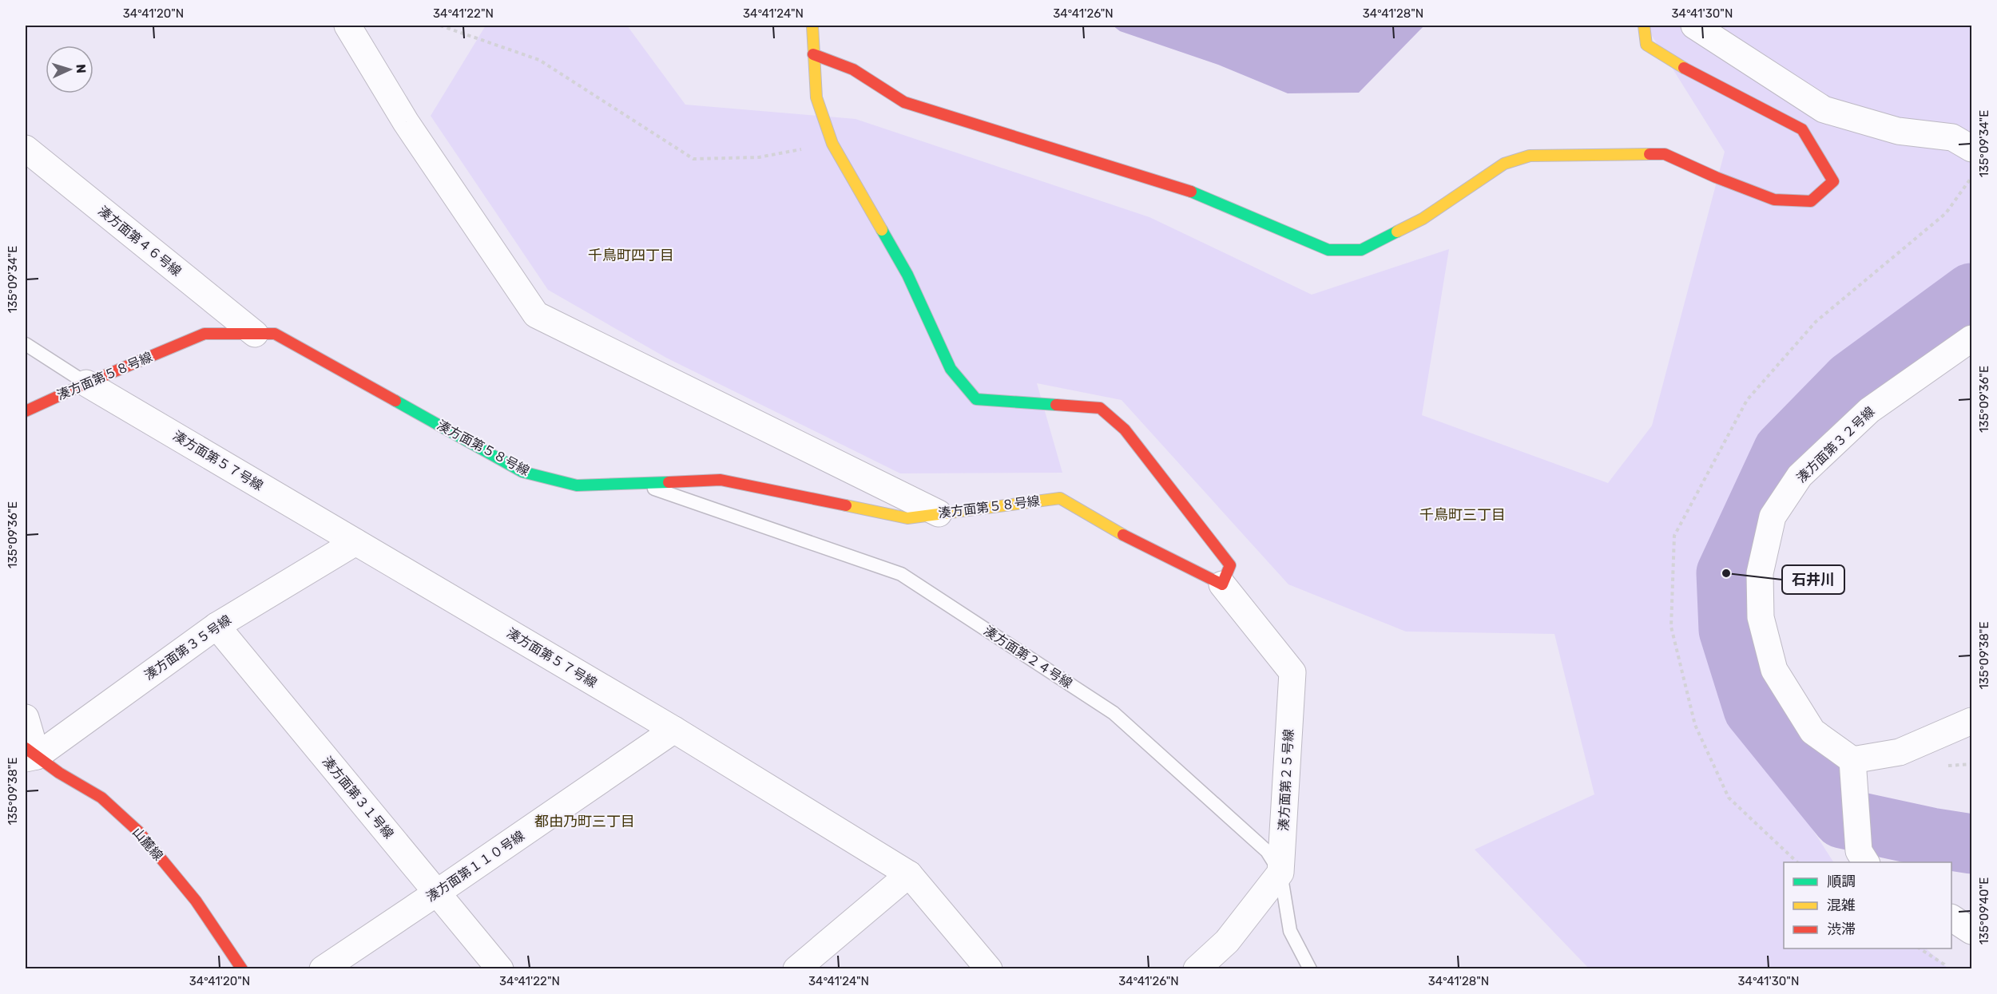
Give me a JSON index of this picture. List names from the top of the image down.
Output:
{
  "streets": {
    "street": [
      "湊方面第４６号線",
      "湊方面第５８号線",
      "湊方面第３２号線",
      "湊方面第５７号線",
      "湊方面第３５号線",
      "湊方面第２５号線",
      "湊方面第３１号線",
      "山麓線",
      "湊方面第１１０号線"
    ],
    "lane": ["湊方面第２４号線"]
  },
  "crossings": [
    ["湊方面第４６号線", "湊方面第５８号線"],
    ["湊方面第５８号線", "湊方面第５７号線"],
    ["湊方面第５８号線", "湊方面第２４号線"],
    ["湊方面第５８号線", "湊方面第２５号線"],
    ["湊方面第５７号線", "湊方面第３５号線"],
    ["湊方面第５７号線", "湊方面第１１０号線"],
    ["湊方面第３５号線", "湊方面第３１号線"],
    ["湊方面第３５号線", "山麓線"],
    ["湊方面第２４号線", "湊方面第２５号線"],
    ["湊方面第３１号線", "湊方面第１１０号線"]
  ],
  "districts": ["千鳥町四丁目", "千鳥町三丁目", "都由乃町三丁目"],
  "places": ["石井川"],
  "legend": ["順調", "混雑", "渋滞"],
  "north": "right",
  "coordinates": [
    "34°41'20\"N",
    "34°41'22\"N",
    "34°41'24\"N",
    "34°41'26\"N",
    "34°41'28\"N",
    "34°41'30\"N",
    "135°09'34\"E",
    "135°09'36\"E",
    "135°09'38\"E",
    "135°09'40\"E"
  ]
}
